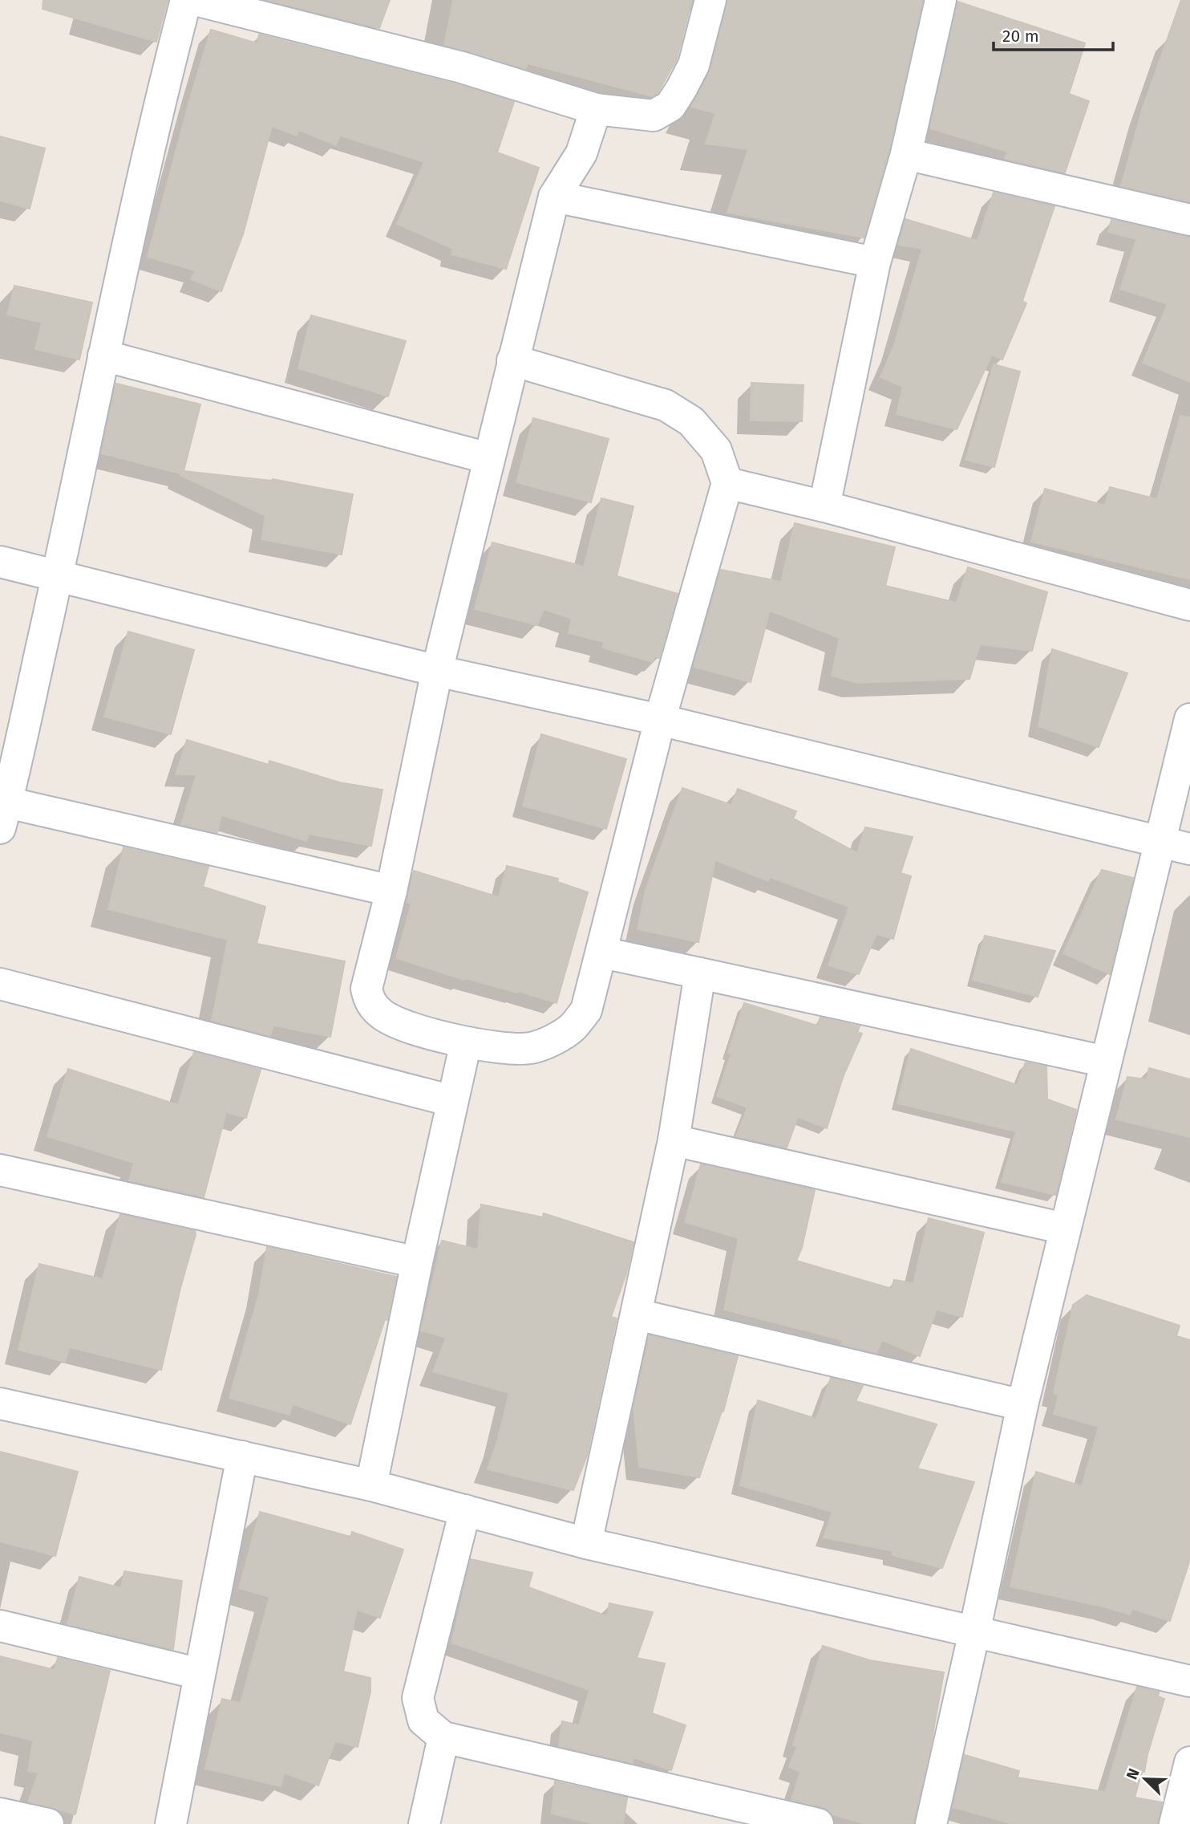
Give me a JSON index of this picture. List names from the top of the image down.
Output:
{
  "scale_bar": "20 m",
  "north": "top left"
}
